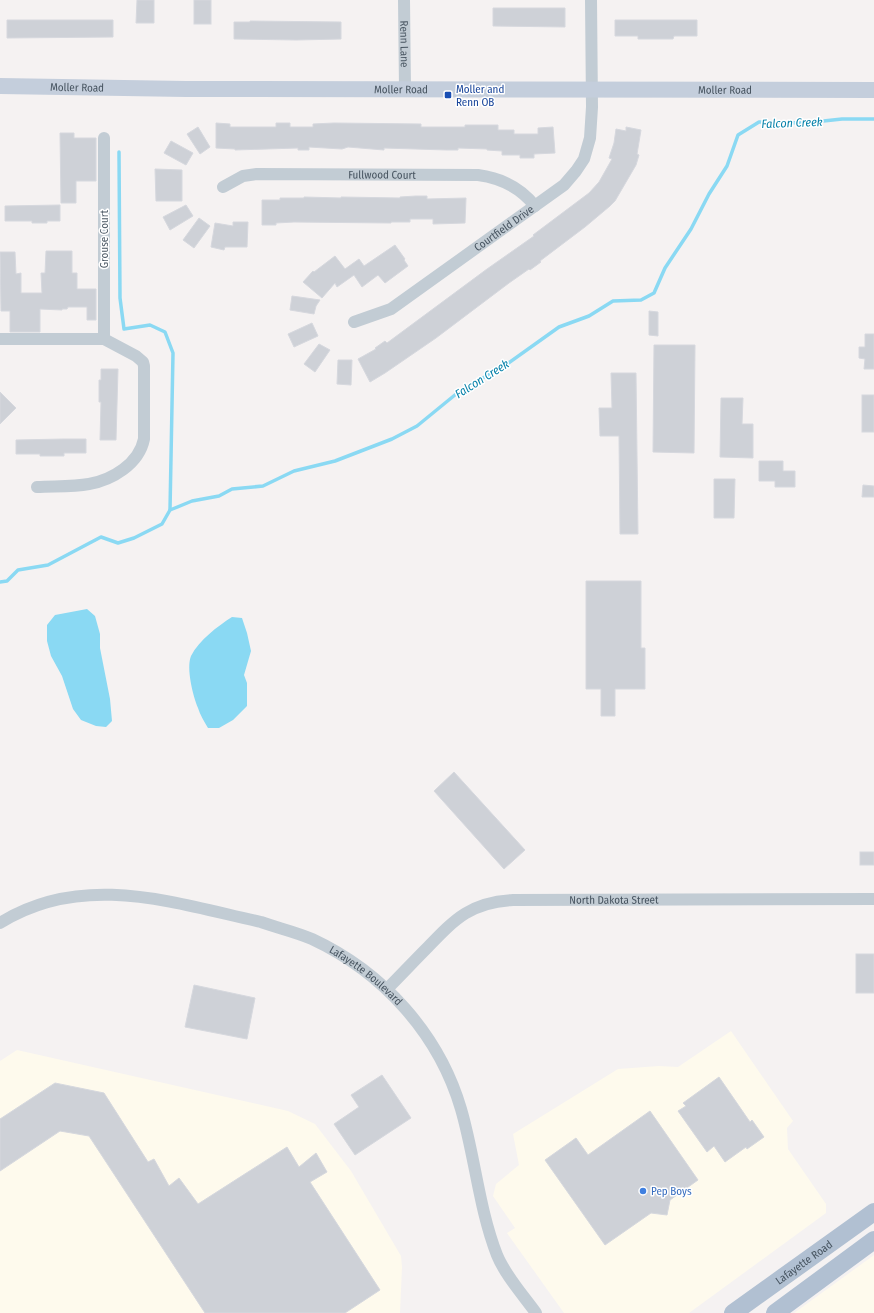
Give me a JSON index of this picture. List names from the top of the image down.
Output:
{
  "streets": {
    "main road": ["Lafayette Road"],
    "street": [
      "Renn Lane",
      "Moller Road",
      "Fullwood Court",
      "Courtfield Drive",
      "Grouse Court",
      "North Dakota Street",
      "Lafayette Boulevard"
    ]
  },
  "crossings": [
    ["Renn Lane", "Moller Road"],
    ["Moller Road", "Courtfield Drive"],
    ["Fullwood Court", "Courtfield Drive"],
    ["North Dakota Street", "Lafayette Boulevard"]
  ],
  "water": ["Falcon Creek"],
  "places": {
    "transit": ["Moller and Renn OB"],
    "other": ["Pep Boys"]
  }
}
